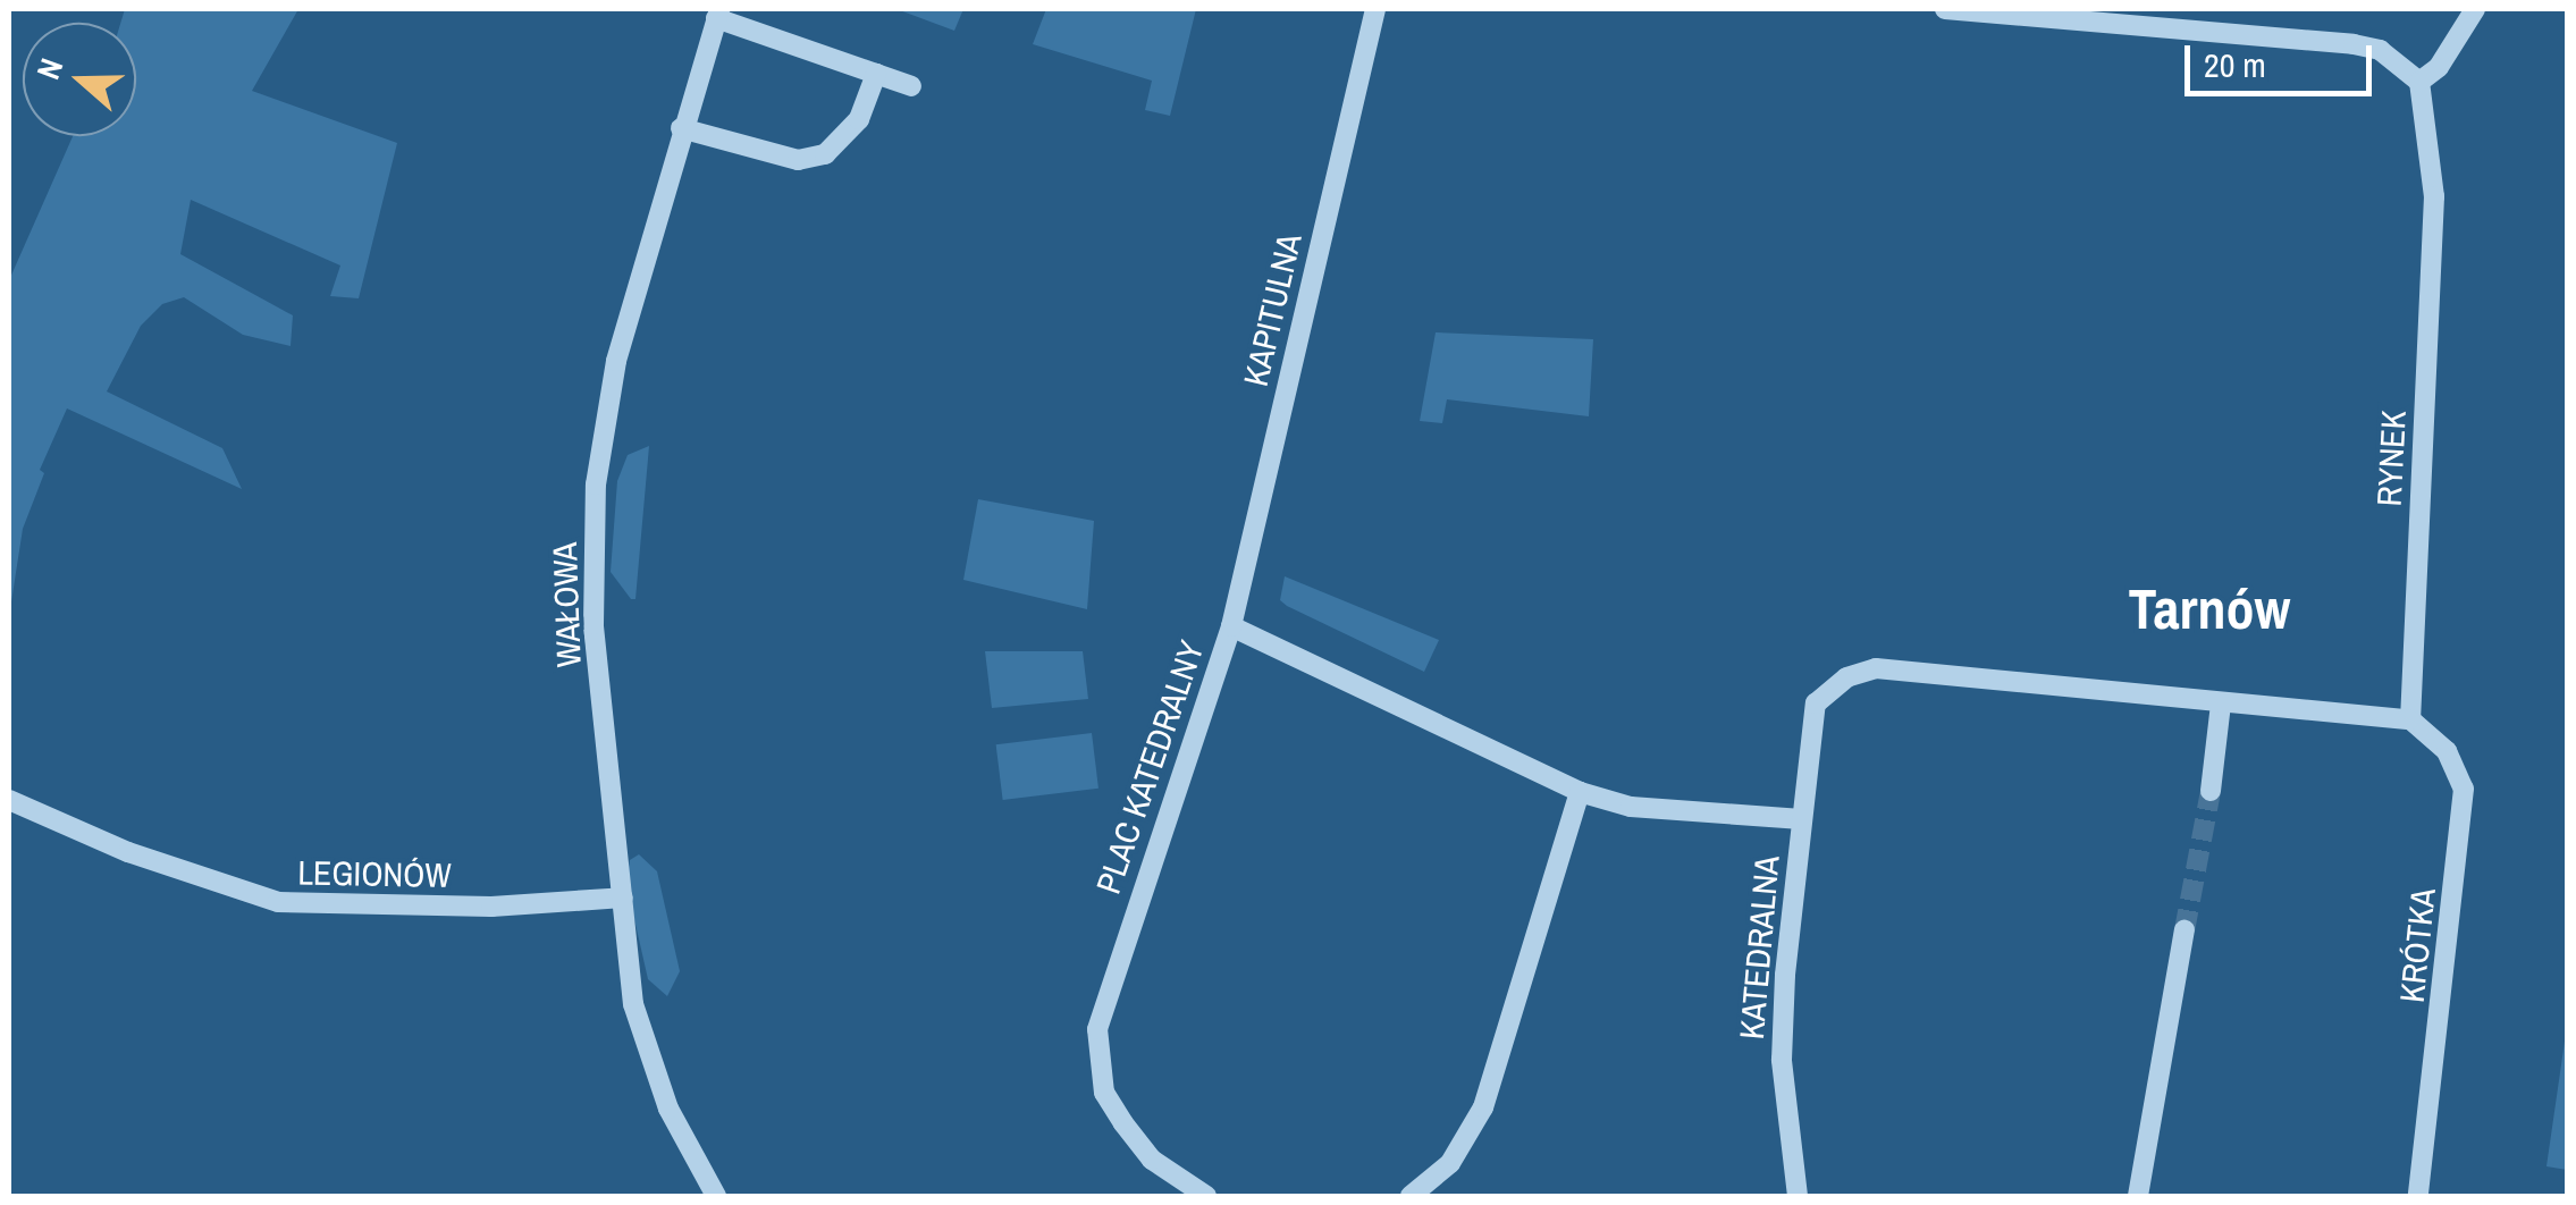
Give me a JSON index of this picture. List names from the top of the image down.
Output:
{
  "streets": {
    "street": [
      "KAPITULNA",
      "RYNEK",
      "WAŁOWA",
      "PLAC KATEDRALNY",
      "LEGIONÓW",
      "KRÓTKA",
      "KATEDRALNA"
    ]
  },
  "crossings": [
    ["KAPITULNA", "PLAC KATEDRALNY"],
    ["RYNEK", "KRÓTKA"],
    ["WAŁOWA", "LEGIONÓW"],
    ["PLAC KATEDRALNY", "KATEDRALNA"]
  ],
  "districts": ["Tarnów"],
  "scale_bar": "20 m",
  "north": "left"
}
